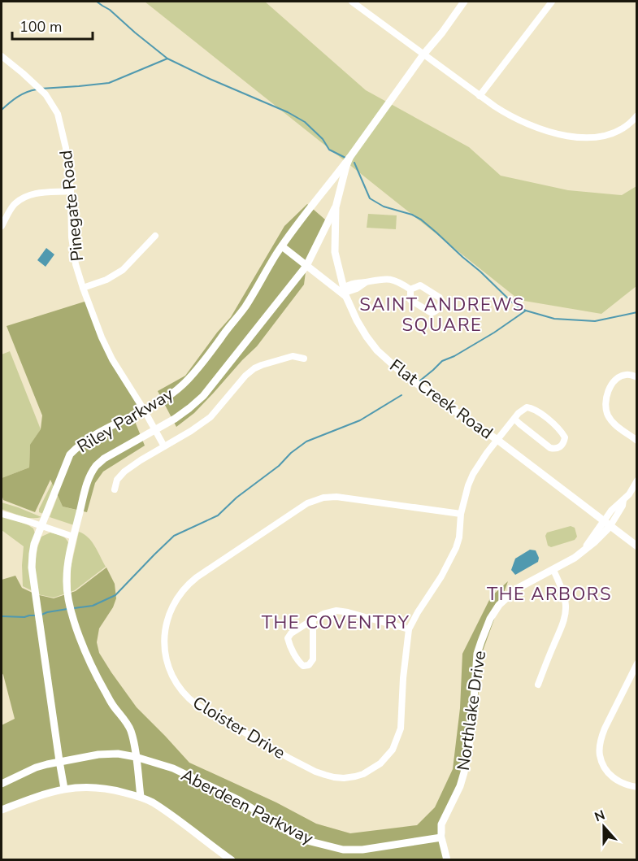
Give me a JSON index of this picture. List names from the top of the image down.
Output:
{
  "streets": {
    "street": [
      "Pinegate Road",
      "Flat Creek Road",
      "Riley Parkway",
      "Northlake Drive",
      "Cloister Drive",
      "Aberdeen Parkway"
    ]
  },
  "crossings": [
    ["Pinegate Road", "Riley Parkway"],
    ["Flat Creek Road", "Riley Parkway"],
    ["Flat Creek Road", "Northlake Drive"],
    ["Flat Creek Road", "Cloister Drive"],
    ["Riley Parkway", "Aberdeen Parkway"],
    ["Northlake Drive", "Aberdeen Parkway"]
  ],
  "districts": ["SAINT ANDREWS SQUARE", "THE ARBORS", "THE COVENTRY"],
  "scale_bar": "100 m",
  "north": "top"
}
